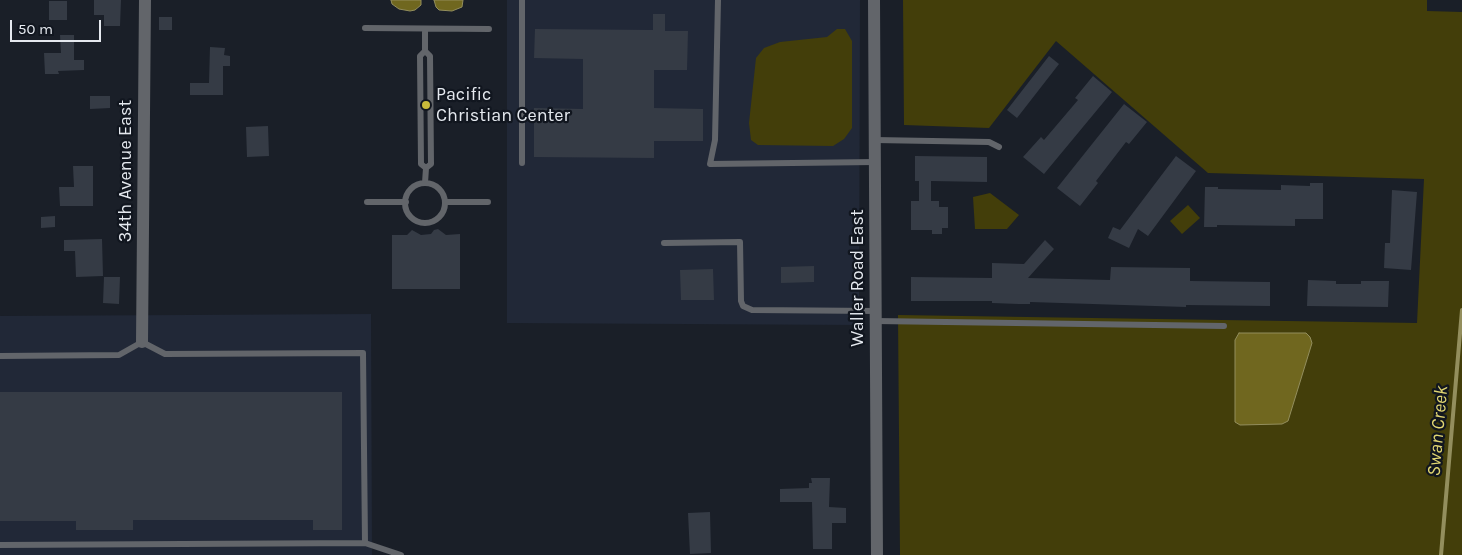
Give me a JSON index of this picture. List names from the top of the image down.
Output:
{
  "streets": {
    "street": ["34th Avenue East", "Waller Road East"]
  },
  "water": ["Swan Creek"],
  "places": ["Pacific Christian Center"],
  "scale_bar": "50 m"
}
